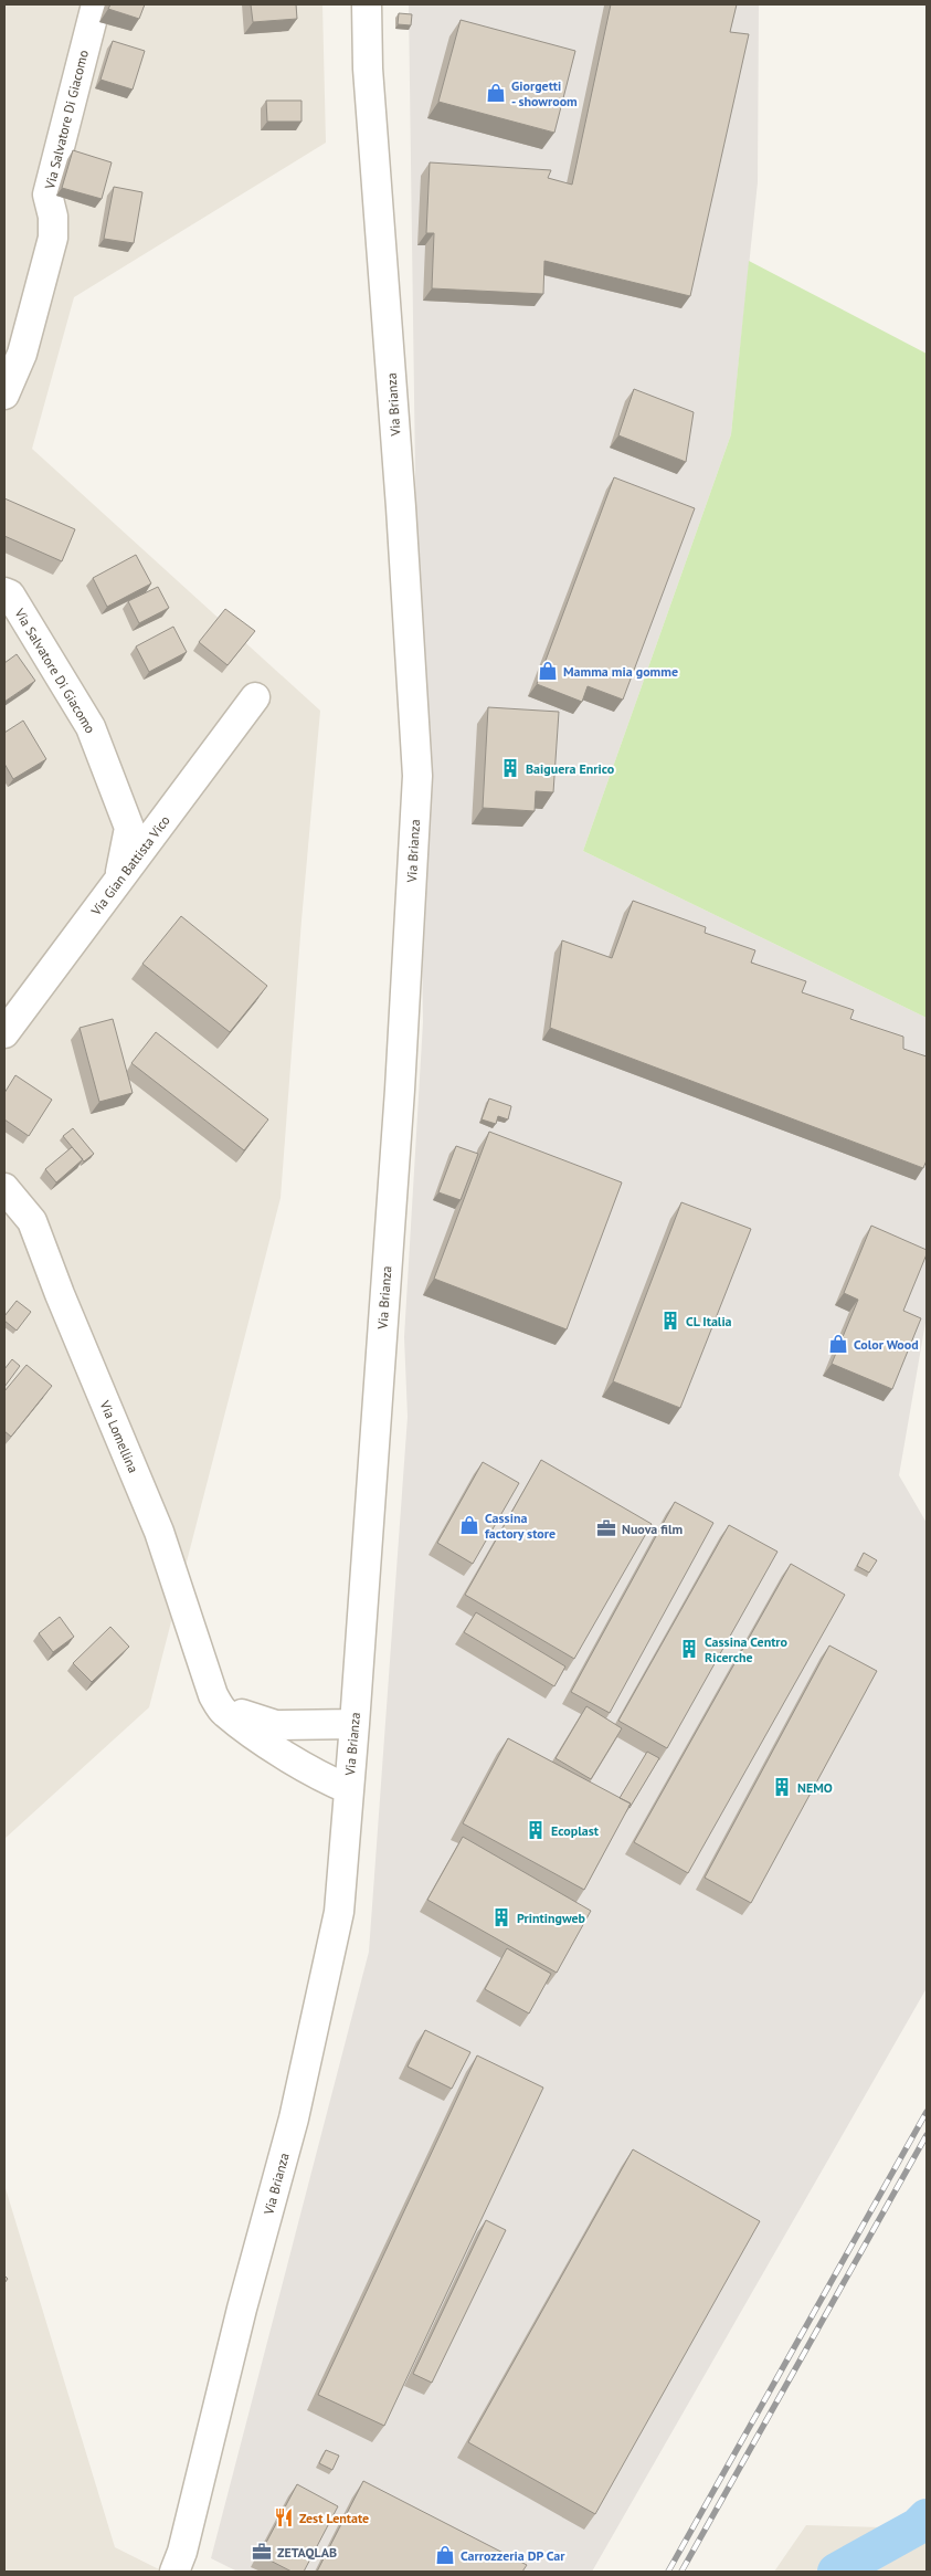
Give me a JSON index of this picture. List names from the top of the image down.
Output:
{
  "streets": {
    "street": [
      "Via Salvatore Di Giacomo",
      "Via Brianza",
      "Via Gian Battista Vico",
      "Via Lomellina"
    ]
  },
  "crossings": [
    ["Via Salvatore Di Giacomo", "Via Gian Battista Vico"],
    ["Via Brianza", "Via Lomellina"]
  ],
  "places": {
    "shop": [
      "Giorgetti - showroom",
      "Mamma mia gomme",
      "Color Wood",
      "Cassina factory store",
      "Carrozzeria DP Car"
    ],
    "building": [
      "Baiguera Enrico",
      "CL Italia",
      "Cassina Centro Ricerche",
      "NEMO",
      "Ecoplast",
      "Printingweb"
    ],
    "office": ["Nuova film", "ZETAQLAB"],
    "restaurant": ["Zest Lentate"]
  }
}
